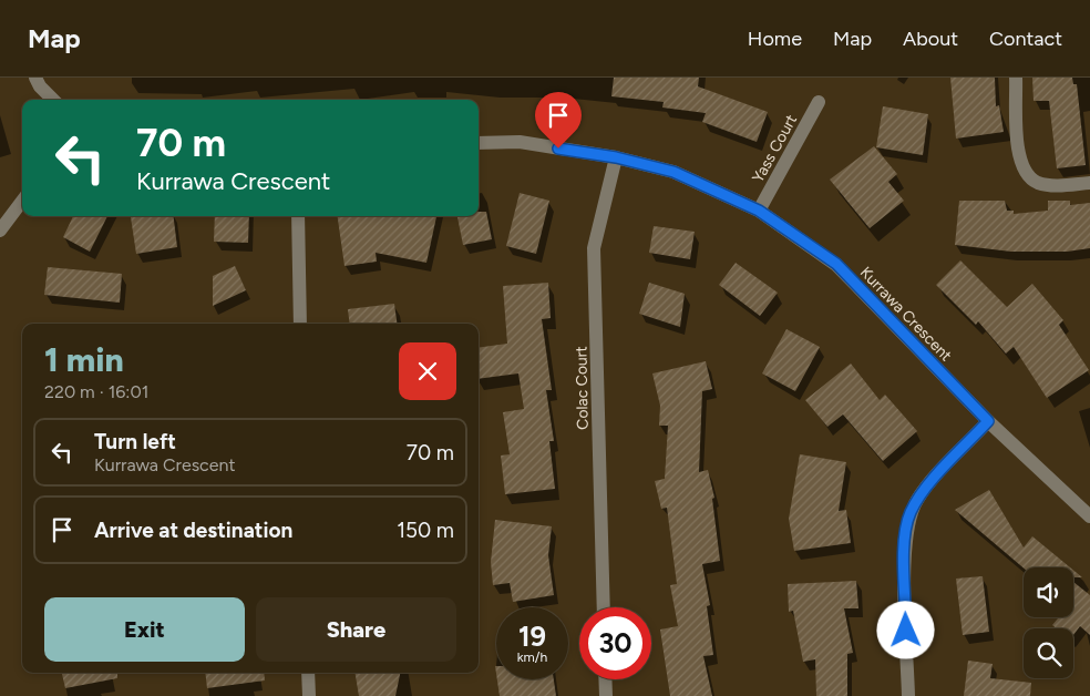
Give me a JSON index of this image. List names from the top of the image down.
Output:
{
  "streets": {
    "street": ["Yass Court", "Kurrawa Crescent", "Colac Court"]
  },
  "crossings": [
    ["Yass Court", "Kurrawa Crescent"],
    ["Kurrawa Crescent", "Colac Court"]
  ],
  "page": {
    "header": "Map",
    "nav": [
      "Home",
      "Map",
      "About",
      "Contact"
    ],
    "turn": ["70 m", "Kurrawa Crescent"],
    "heading": ["1 min", "220 m · 16:01"],
    "list": [
      {
        "name": "Turn left",
        "note": "Kurrawa Crescent",
        "value": "70 m"
      },
      {
        "name": "Arrive at destination",
        "value": "150 m"
      }
    ],
    "buttons": ["Exit", "Share"],
    "speed": "19 km/h",
    "limit": "30"
  }
}
